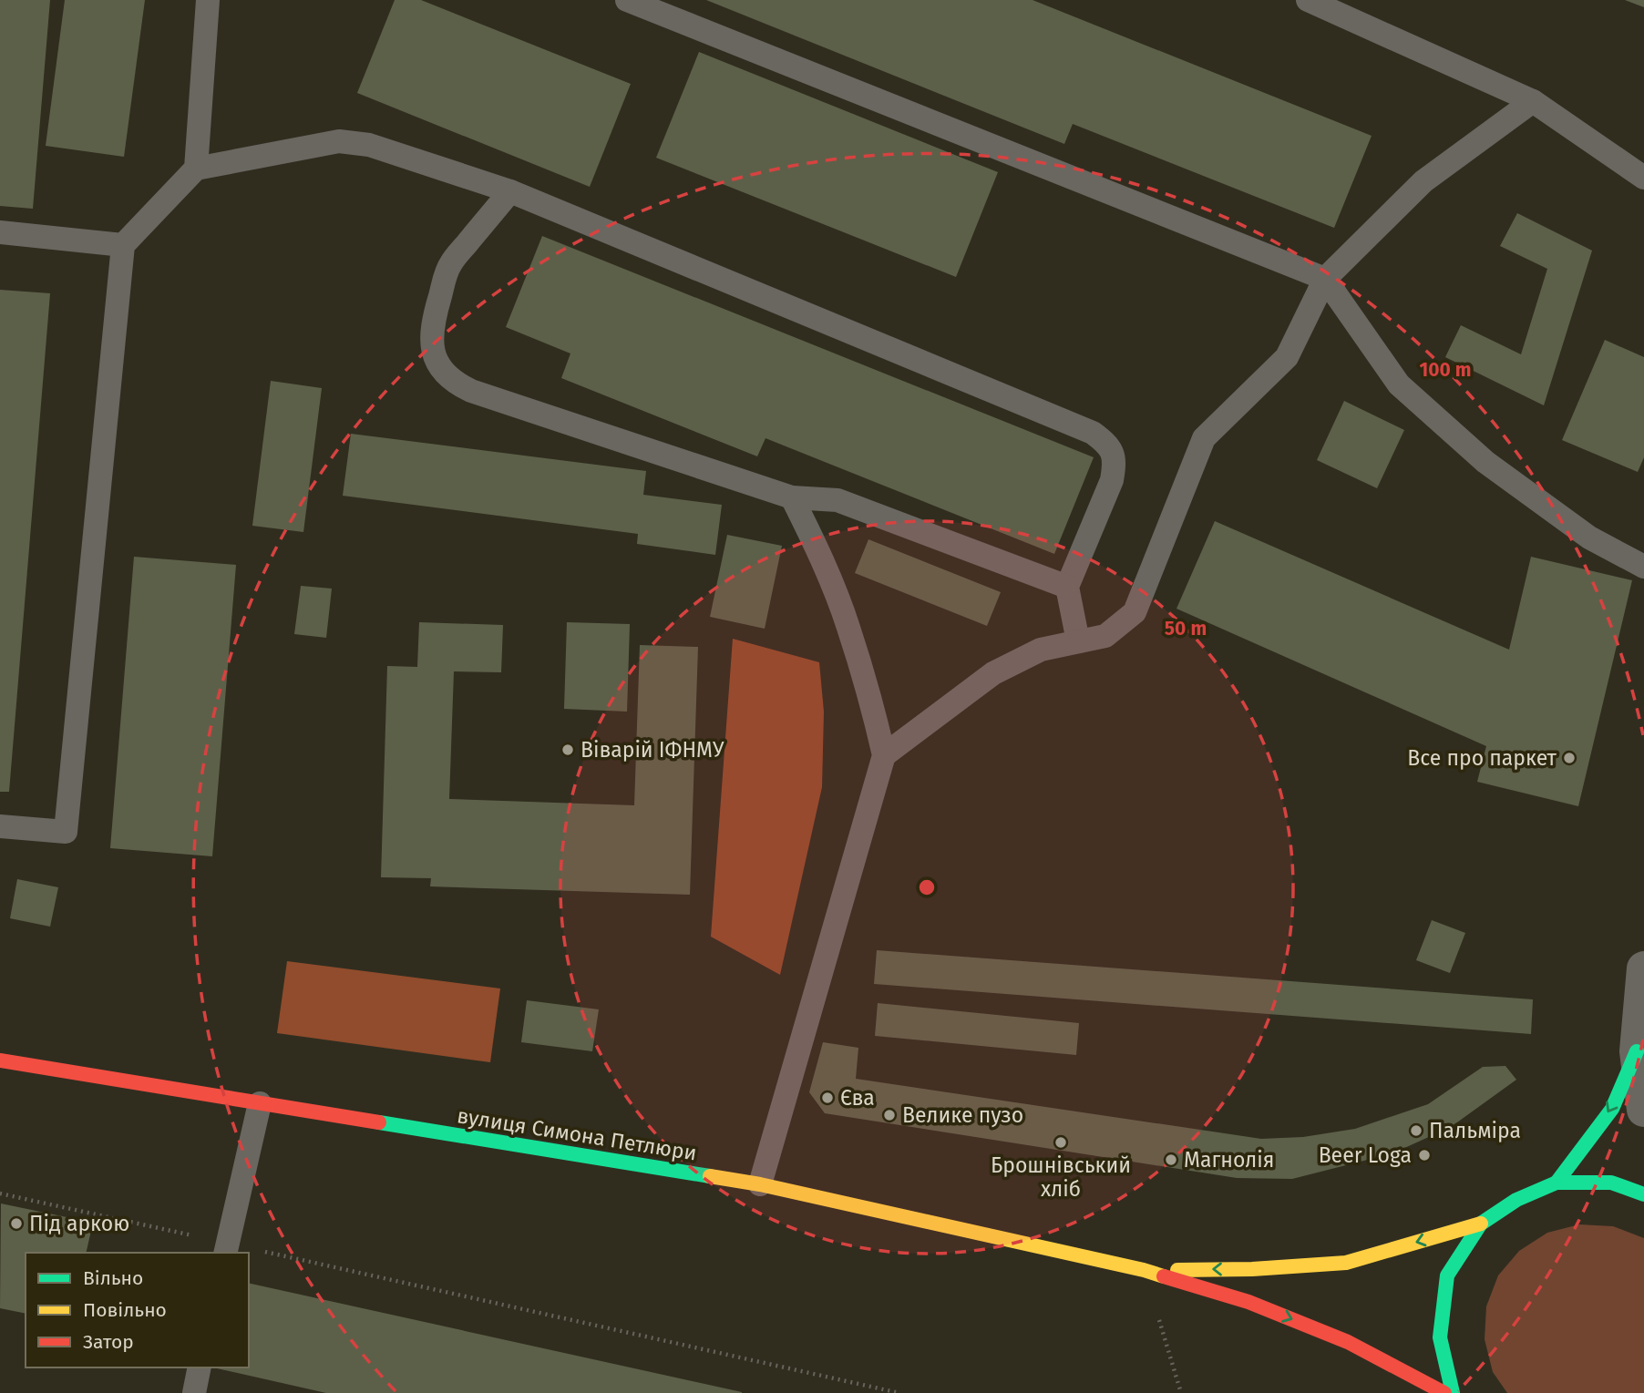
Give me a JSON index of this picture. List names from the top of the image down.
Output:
{
  "streets": {
    "main road": ["вулиця Симона Петлюри"]
  },
  "places": [
    "Віварій ІФНМУ",
    "Все про паркет",
    "Єва",
    "Велике пузо",
    "Пальміра",
    "Брошнівський хліб",
    "Beer Loga",
    "Магнолія",
    "Під аркою"
  ],
  "legend": ["Вільно", "Повільно", "Затор"],
  "rings": ["100 m", "50 m"]
}
